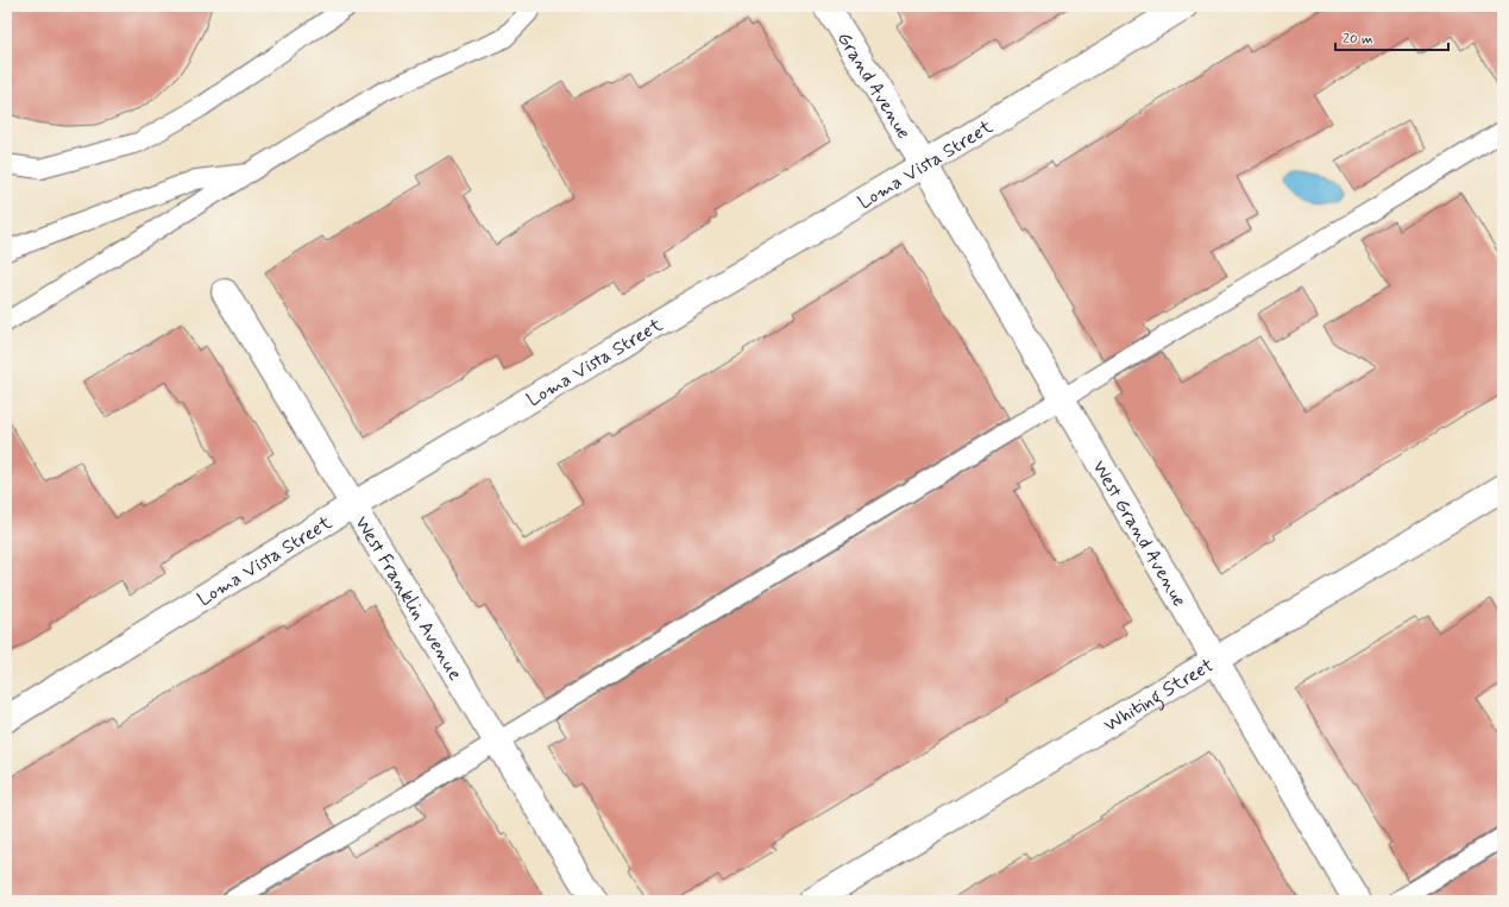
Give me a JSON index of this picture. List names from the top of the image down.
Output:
{
  "streets": {
    "street": [
      "Grand Avenue",
      "Loma Vista Street",
      "West Grand Avenue",
      "West Franklin Avenue",
      "Whiting Street"
    ]
  },
  "crossings": [
    ["Grand Avenue", "Loma Vista Street"],
    ["Grand Avenue", "West Grand Avenue"],
    ["Loma Vista Street", "West Grand Avenue"],
    ["Loma Vista Street", "West Franklin Avenue"],
    ["West Grand Avenue", "Whiting Street"]
  ],
  "scale_bar": "20 m"
}
